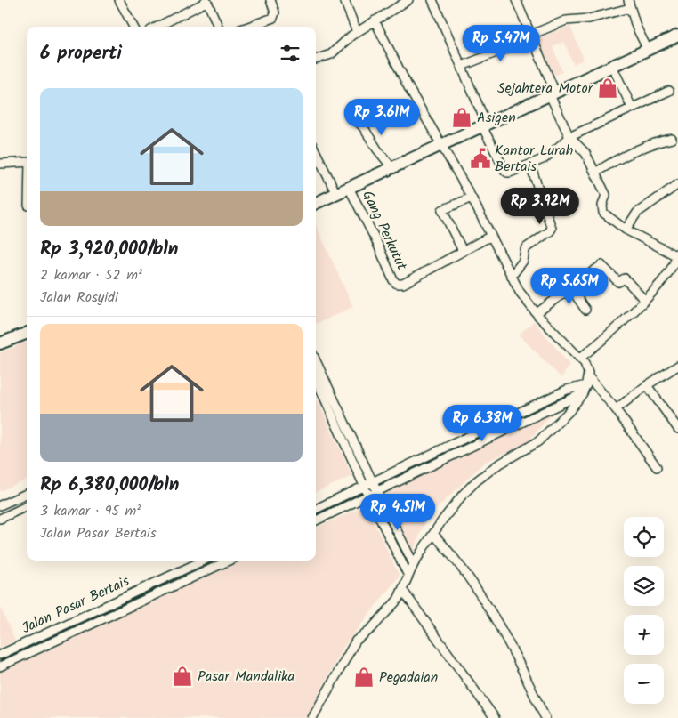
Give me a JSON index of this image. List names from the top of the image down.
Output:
{
  "streets": {
    "street": ["Gang Perkutut", "Jalan Pasar Bertais"]
  },
  "places": {
    "shop": [
      "Sejahtera Motor",
      "Asigen",
      "Pasar Mandalika",
      "Pegadaian"
    ],
    "public building": ["Kantor Lurah Bertais"]
  },
  "page": {
    "price": [
      "Rp 5.47M",
      "Rp 3.61M",
      "Rp 3.92M",
      "Rp 5.65M",
      "Rp 6.38M",
      "Rp 4.51M"
    ],
    "heading": "6 properti",
    "list": [
      {
        "name": "Rp 3,920,000/bln",
        "note": "2 kamar · 52 m² · Jalan Rosyidi"
      },
      {
        "name": "Rp 6,380,000/bln",
        "note": "3 kamar · 95 m² · Jalan Pasar Bertais"
      }
    ],
    "map_buttons": ["+", "−"]
  }
}
